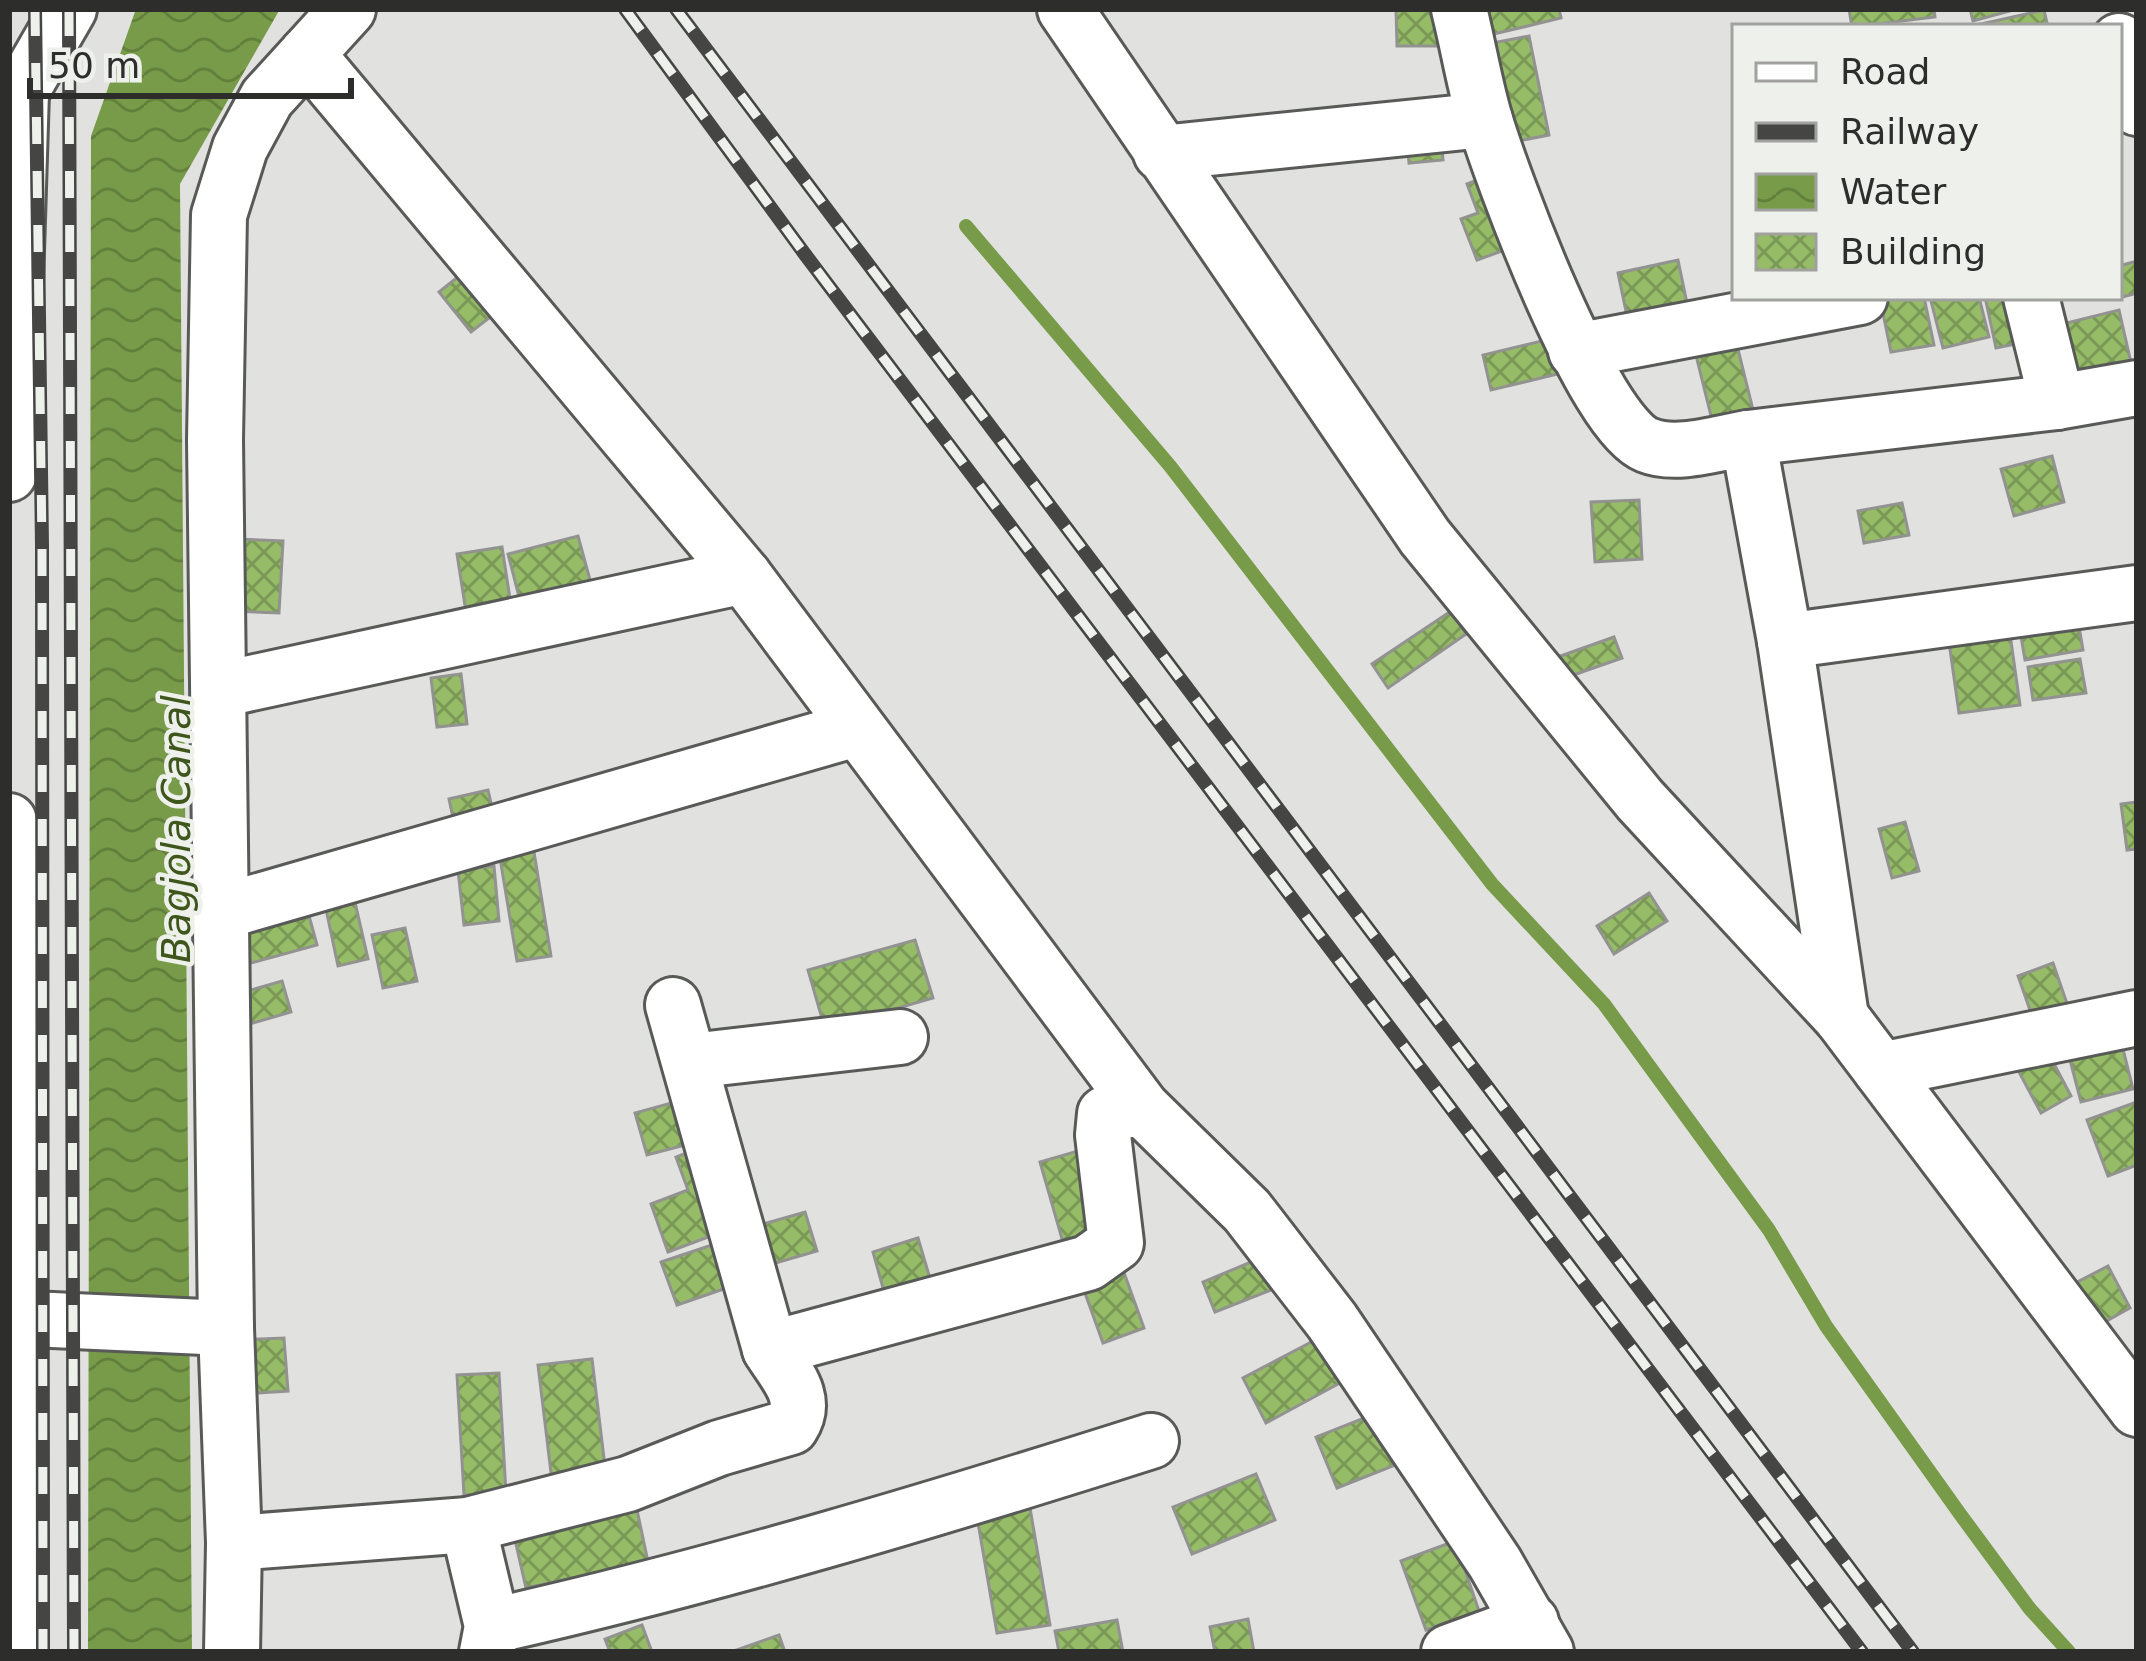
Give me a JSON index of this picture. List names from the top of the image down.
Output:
{
  "water": ["Bagjola Canal"],
  "legend": [
    "Road",
    "Railway",
    "Water",
    "Building"
  ],
  "scale_bar": "50 m"
}
